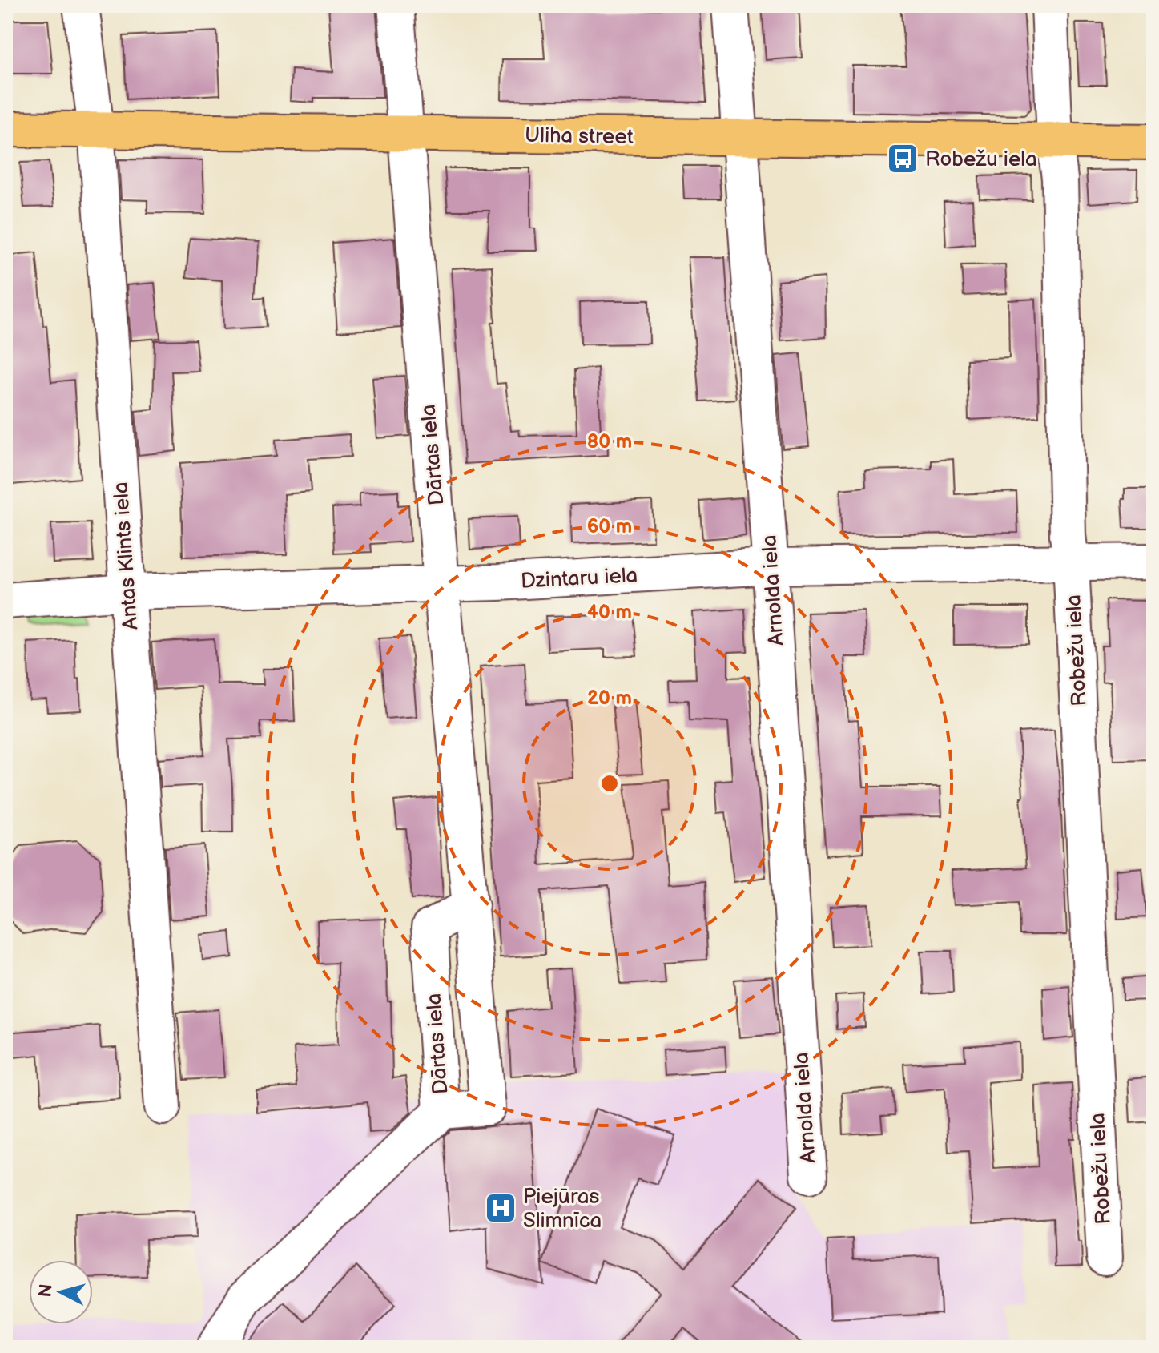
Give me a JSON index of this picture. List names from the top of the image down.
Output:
{
  "streets": {
    "main road": ["Uliha street"],
    "street": [
      "Dārtas iela",
      "Antas Klints iela",
      "Dzintaru iela",
      "Arnolda iela",
      "Robežu iela"
    ]
  },
  "crossings": [
    ["Uliha street", "Dārtas iela"],
    ["Uliha street", "Antas Klints iela"],
    ["Uliha street", "Arnolda iela"],
    ["Uliha street", "Robežu iela"],
    ["Dārtas iela", "Dzintaru iela"],
    ["Antas Klints iela", "Dzintaru iela"],
    ["Dzintaru iela", "Arnolda iela"],
    ["Dzintaru iela", "Robežu iela"]
  ],
  "places": {
    "bus stop": ["Robežu iela"],
    "hospital": ["Piejūras Slimnīca"]
  },
  "north": "left",
  "rings": [
    "80 m",
    "60 m",
    "40 m",
    "20 m"
  ]
}
